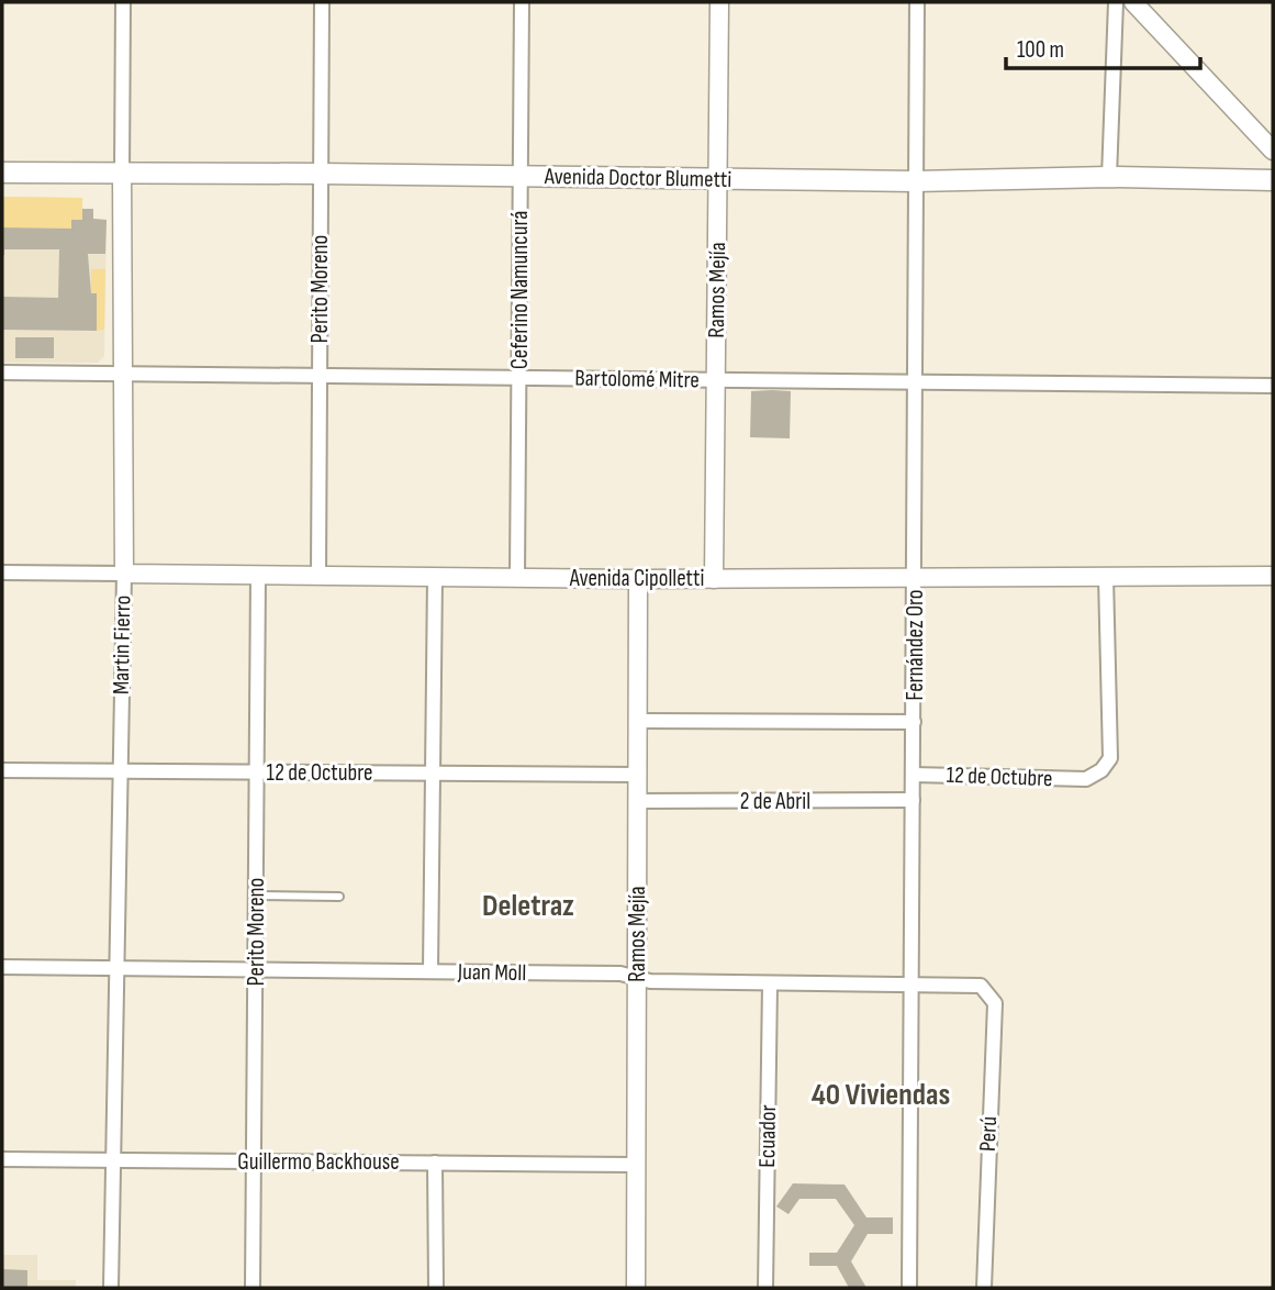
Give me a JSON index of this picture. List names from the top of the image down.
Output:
{
  "streets": {
    "main road": ["Avenida Doctor Blumetti"],
    "street": [
      "Perito Moreno",
      "Ceferino Namuncurá",
      "Ramos Mejía",
      "Bartolomé Mitre",
      "Avenida Cipolletti",
      "Martin Fierro",
      "Fernández Oro",
      "12 de Octubre",
      "2 de Abril",
      "Juan Moll",
      "Perú",
      "Ecuador",
      "Guillermo Backhouse"
    ]
  },
  "crossings": [
    ["Avenida Doctor Blumetti", "Perito Moreno"],
    ["Avenida Doctor Blumetti", "Ceferino Namuncurá"],
    ["Avenida Doctor Blumetti", "Ramos Mejía"],
    ["Avenida Doctor Blumetti", "Martin Fierro"],
    ["Avenida Doctor Blumetti", "Fernández Oro"],
    ["Perito Moreno", "Bartolomé Mitre"],
    ["Perito Moreno", "Avenida Cipolletti"],
    ["Perito Moreno", "12 de Octubre"],
    ["Perito Moreno", "Juan Moll"],
    ["Perito Moreno", "Guillermo Backhouse"],
    ["Ceferino Namuncurá", "Bartolomé Mitre"],
    ["Ceferino Namuncurá", "Avenida Cipolletti"],
    ["Ramos Mejía", "Bartolomé Mitre"],
    ["Ramos Mejía", "Avenida Cipolletti"],
    ["Ramos Mejía", "12 de Octubre"],
    ["Ramos Mejía", "2 de Abril"],
    ["Ramos Mejía", "Juan Moll"],
    ["Ramos Mejía", "Guillermo Backhouse"],
    ["Bartolomé Mitre", "Martin Fierro"],
    ["Bartolomé Mitre", "Fernández Oro"],
    ["Avenida Cipolletti", "Martin Fierro"],
    ["Avenida Cipolletti", "Fernández Oro"],
    ["Avenida Cipolletti", "12 de Octubre"],
    ["Martin Fierro", "12 de Octubre"],
    ["Martin Fierro", "Juan Moll"],
    ["Martin Fierro", "Guillermo Backhouse"],
    ["Fernández Oro", "12 de Octubre"],
    ["Fernández Oro", "2 de Abril"],
    ["Fernández Oro", "Juan Moll"],
    ["Juan Moll", "Perú"],
    ["Juan Moll", "Ecuador"]
  ],
  "districts": ["Deletraz", "40 Viviendas"],
  "scale_bar": "100 m"
}
